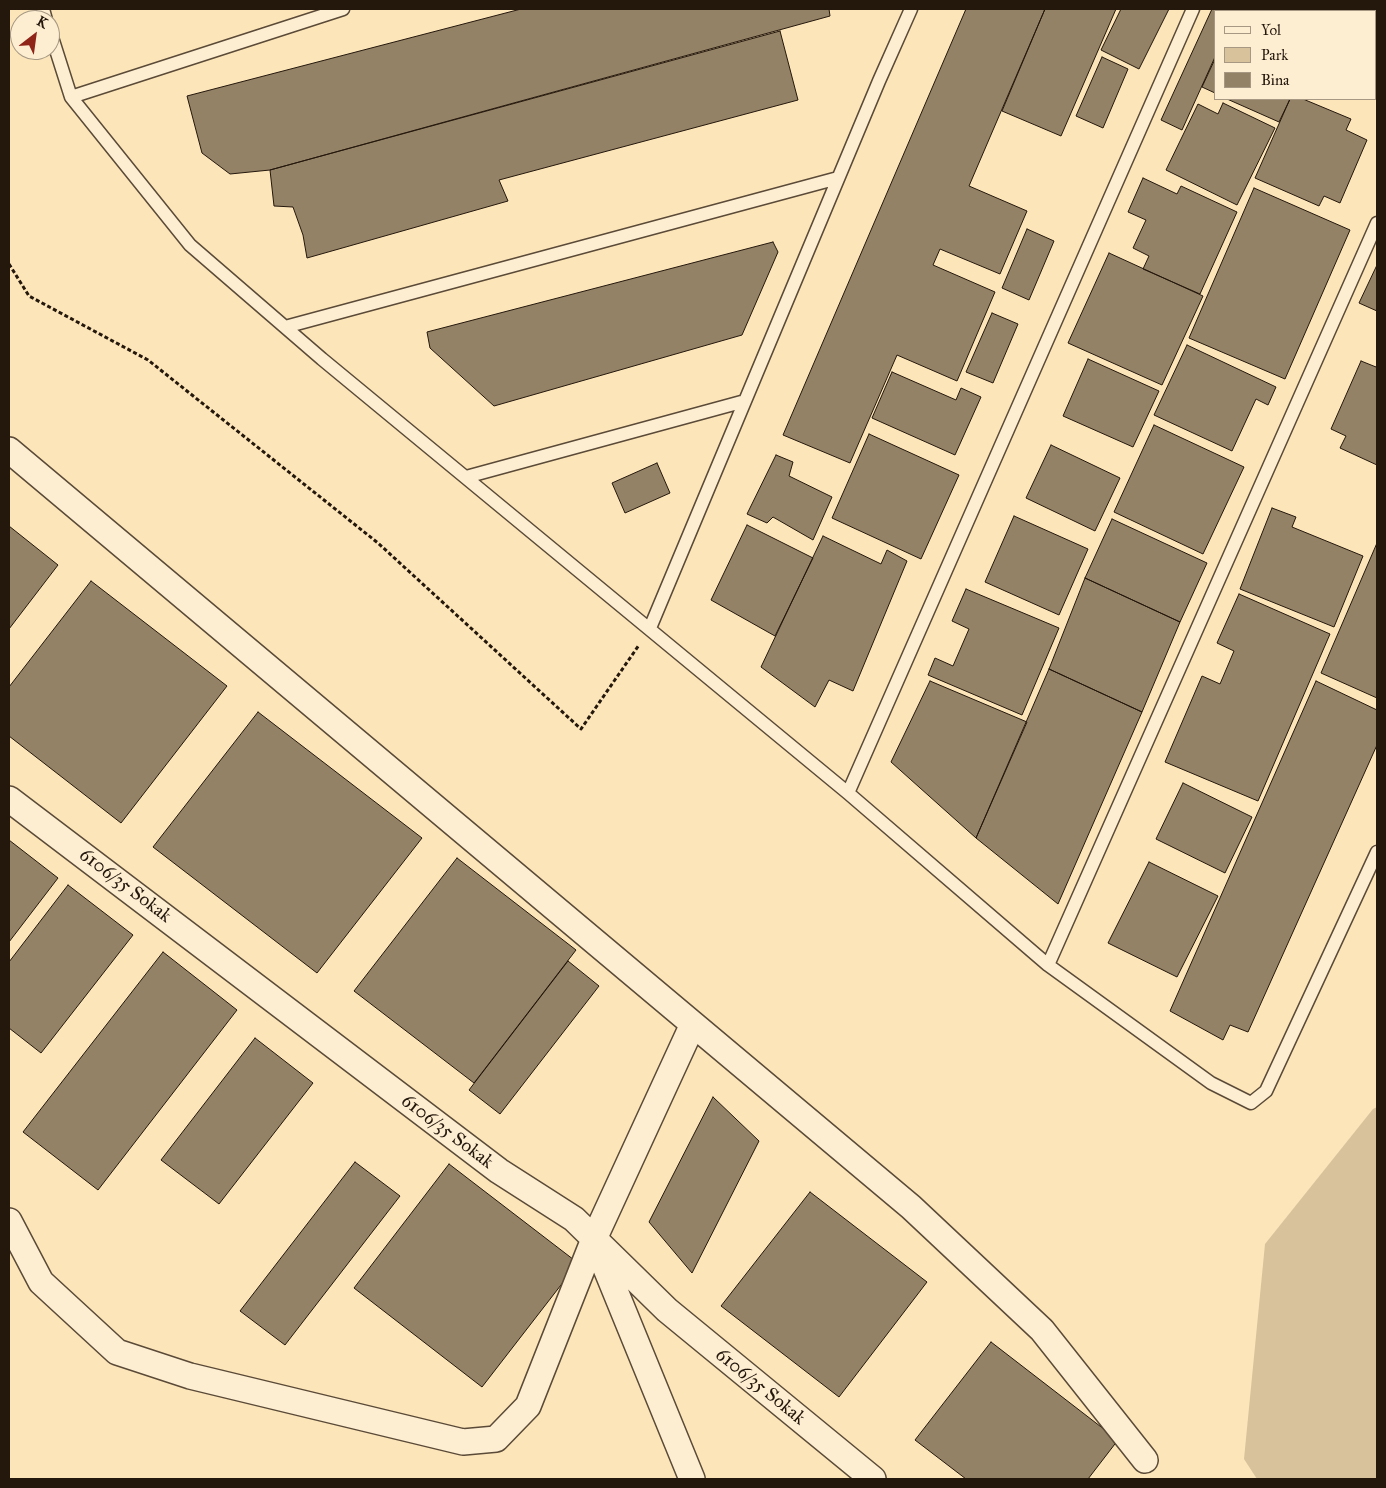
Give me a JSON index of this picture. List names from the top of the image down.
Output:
{
  "streets": {
    "street": ["6106/35 Sokak"]
  },
  "legend": ["Yol", "Park", "Bina"],
  "north": "top right"
}
